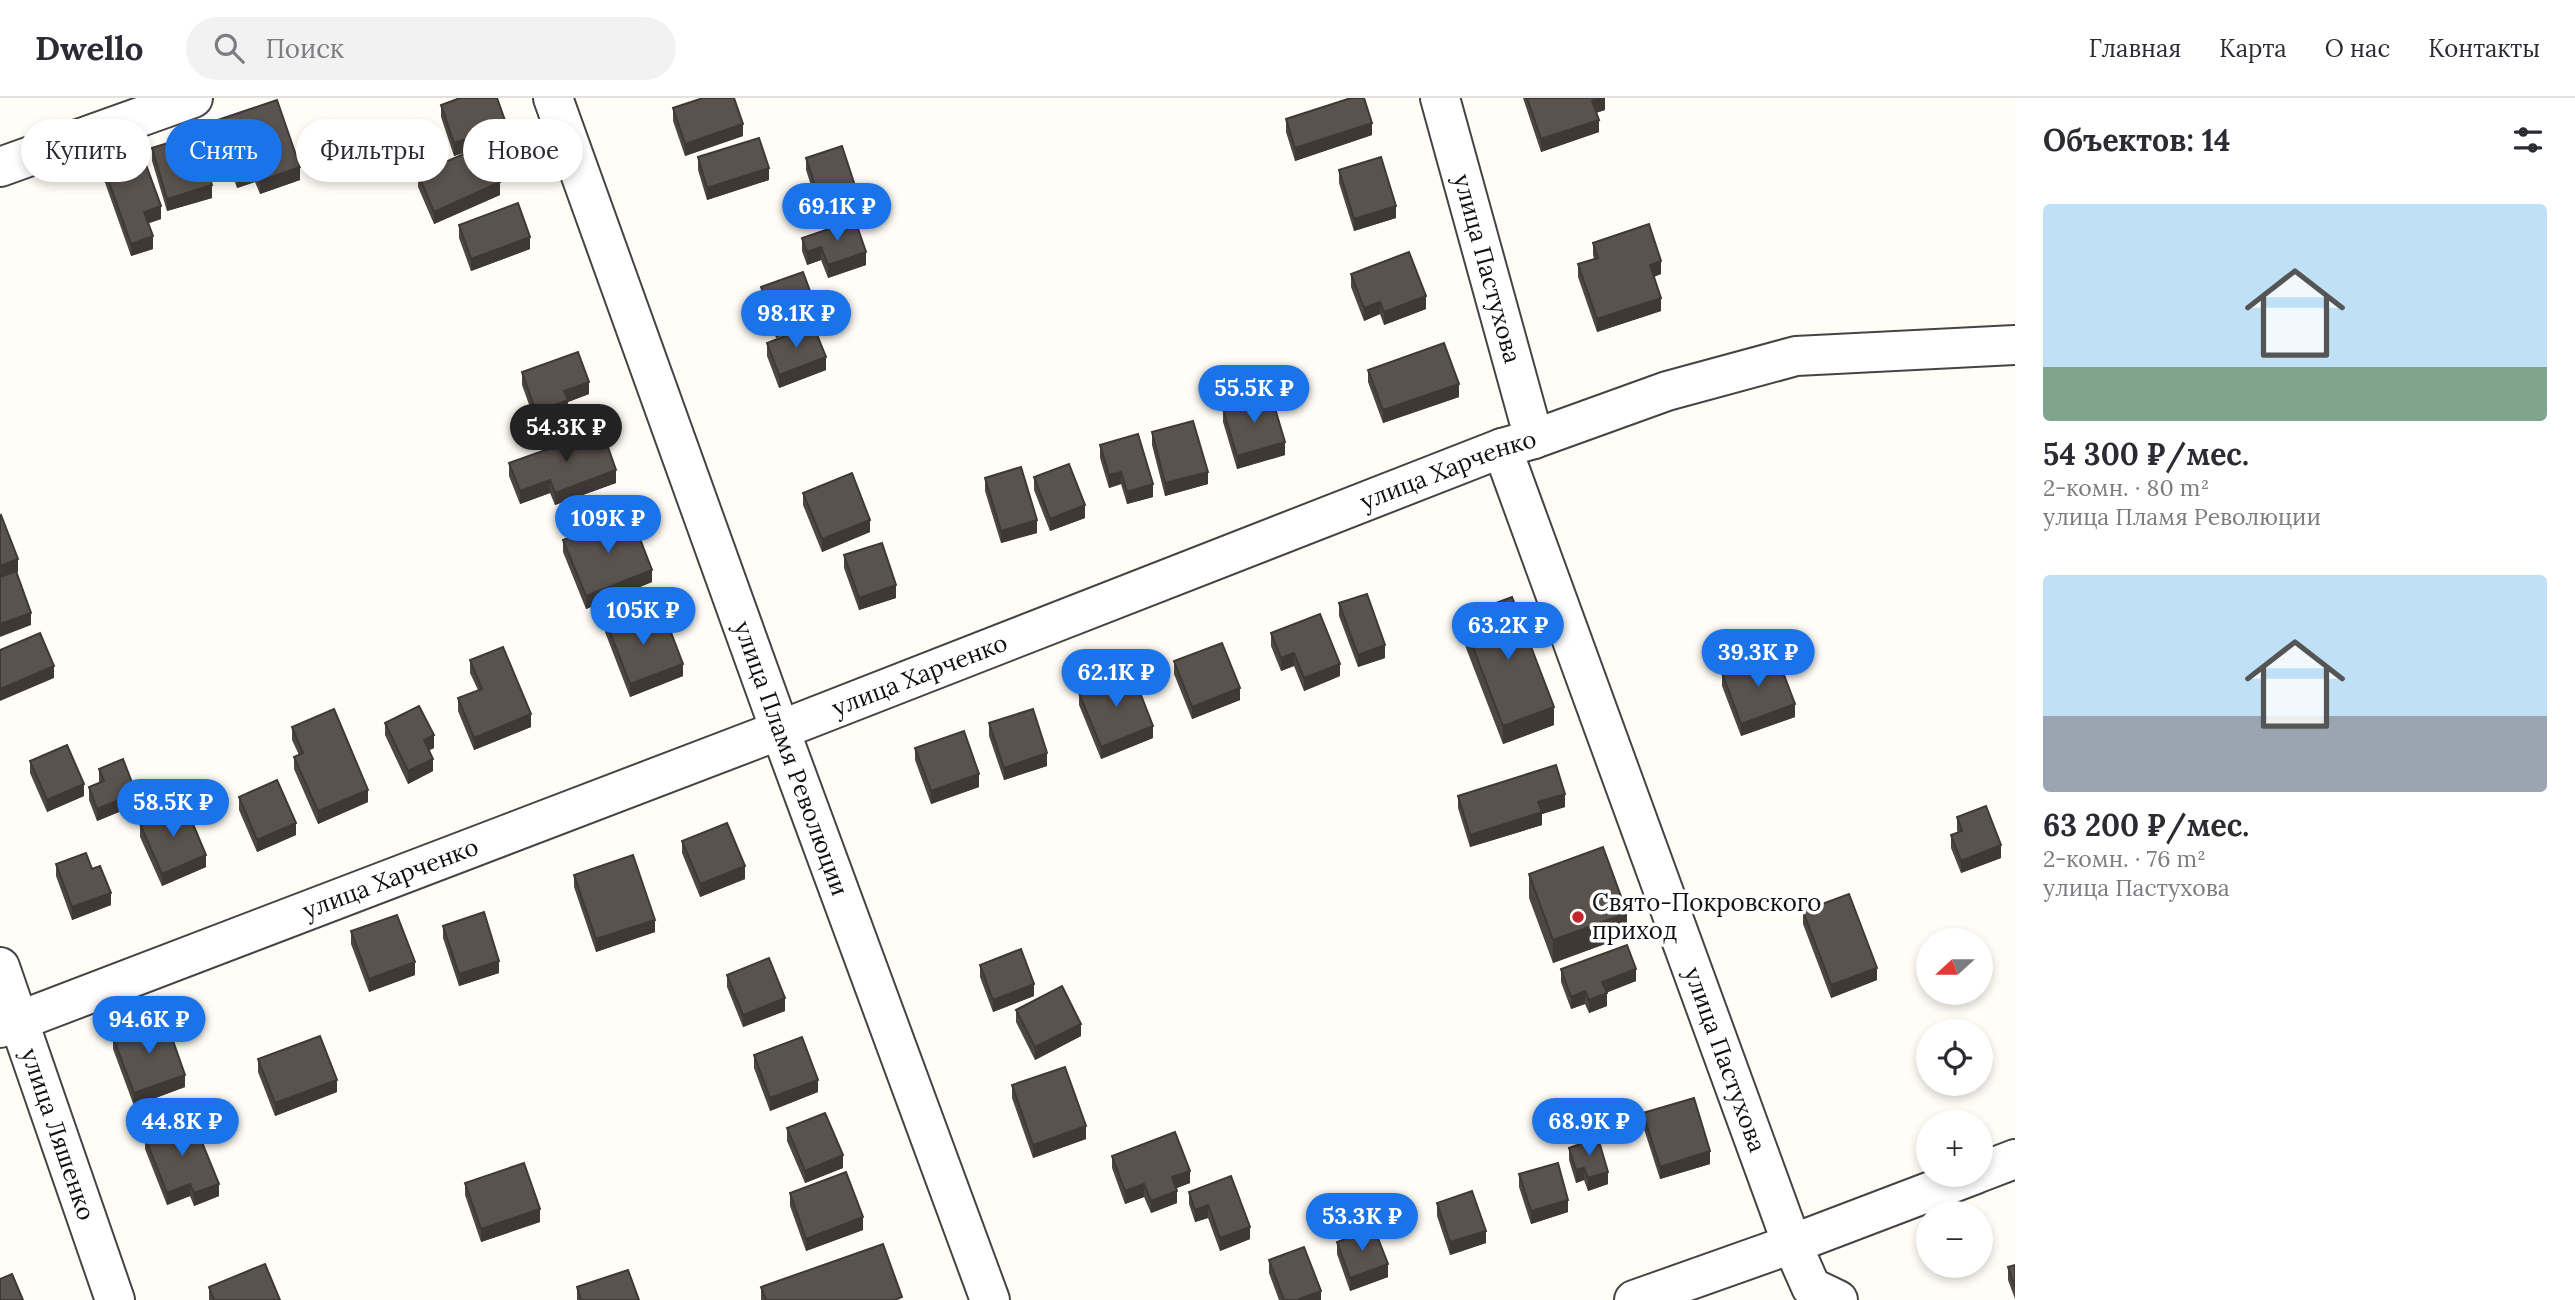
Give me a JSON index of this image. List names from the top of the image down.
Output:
{
  "streets": {
    "street": [
      "улица Пастухова",
      "улица Харченко",
      "улица Пламя Революции",
      "улица Ляшенко"
    ]
  },
  "crossings": [
    ["улица Пастухова", "улица Харченко"],
    ["улица Харченко", "улица Пламя Революции"],
    ["улица Харченко", "улица Ляшенко"]
  ],
  "places": ["Свято-Покровского приход"],
  "north": "left",
  "page": {
    "header": "Dwello",
    "search": "Поиск",
    "nav": [
      "Главная",
      "Карта",
      "О нас",
      "Контакты"
    ],
    "heading": "Объектов: 14",
    "chip": [
      "Купить",
      "Снять",
      "Фильтры",
      "Новое"
    ],
    "list": [
      {
        "name": "54 300 ₽/мес.",
        "note": "2-комн. · 80 m² · улица Пламя Революции"
      },
      {
        "name": "63 200 ₽/мес.",
        "note": "2-комн. · 76 m² · улица Пастухова"
      }
    ],
    "price": [
      "69.1K ₽",
      "98.1K ₽",
      "55.5K ₽",
      "54.3K ₽",
      "109K ₽",
      "105K ₽",
      "63.2K ₽",
      "39.3K ₽",
      "62.1K ₽",
      "58.5K ₽",
      "94.6K ₽",
      "44.8K ₽",
      "68.9K ₽",
      "53.3K ₽"
    ],
    "map_buttons": ["+", "−"]
  }
}
